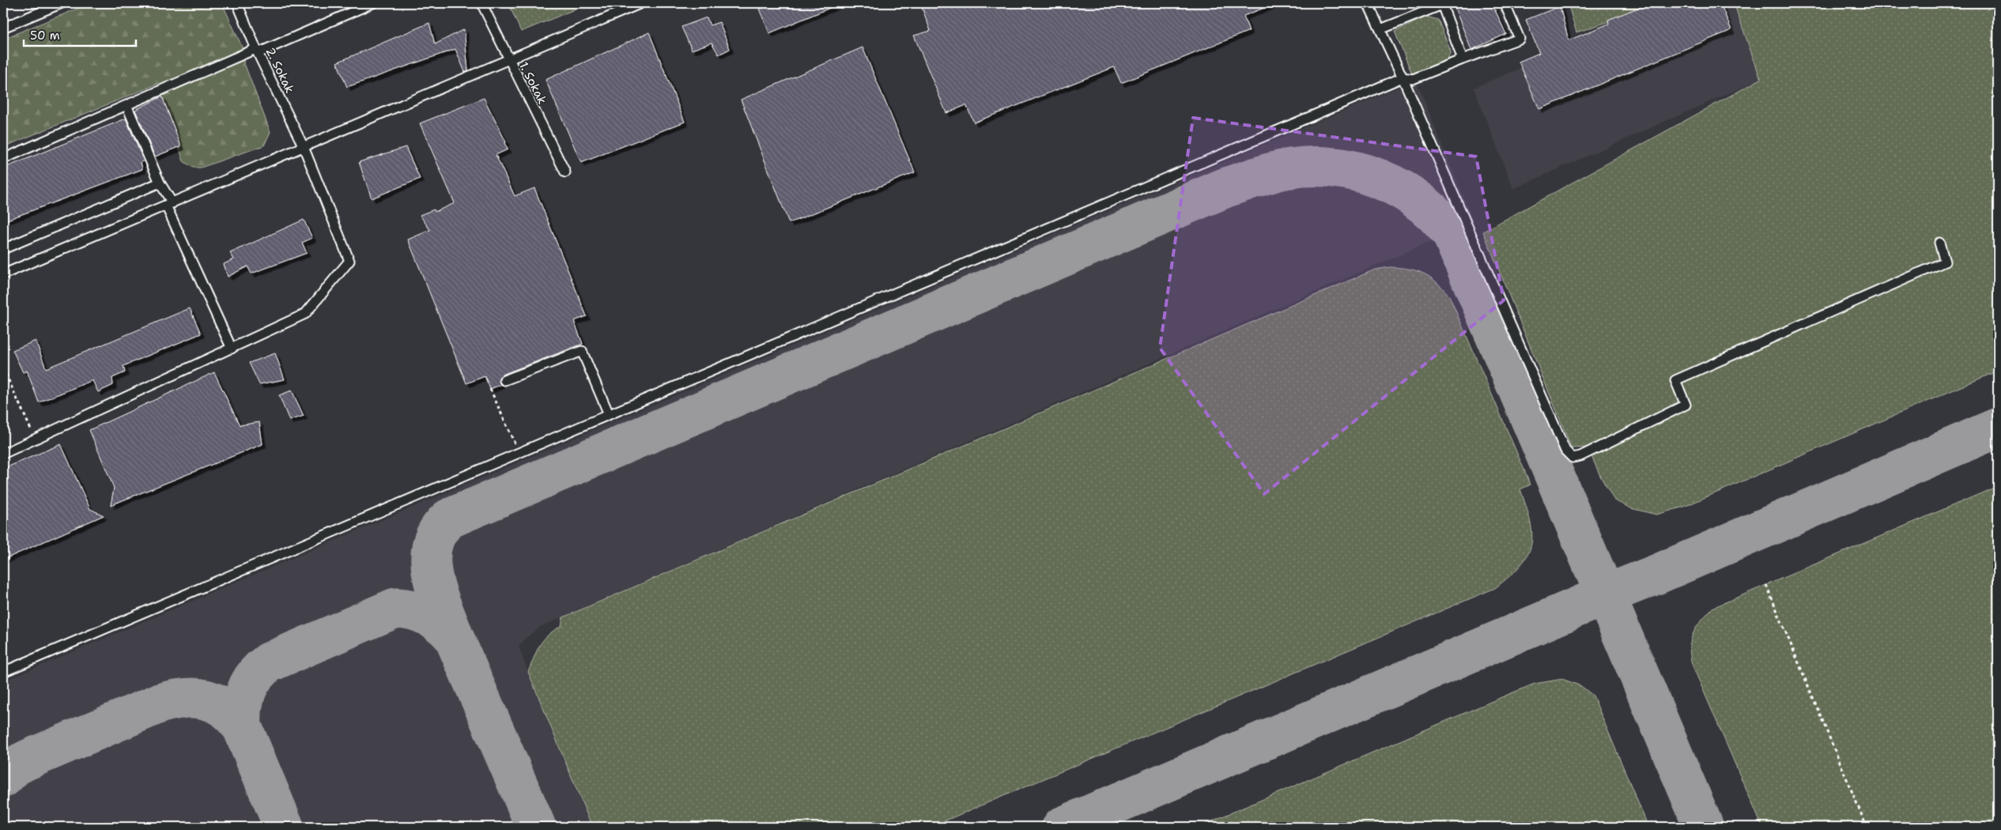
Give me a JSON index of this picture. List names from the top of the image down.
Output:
{
  "streets": {
    "lane": ["2. Sokak", "1. Sokak"]
  },
  "scale_bar": "50 m"
}
